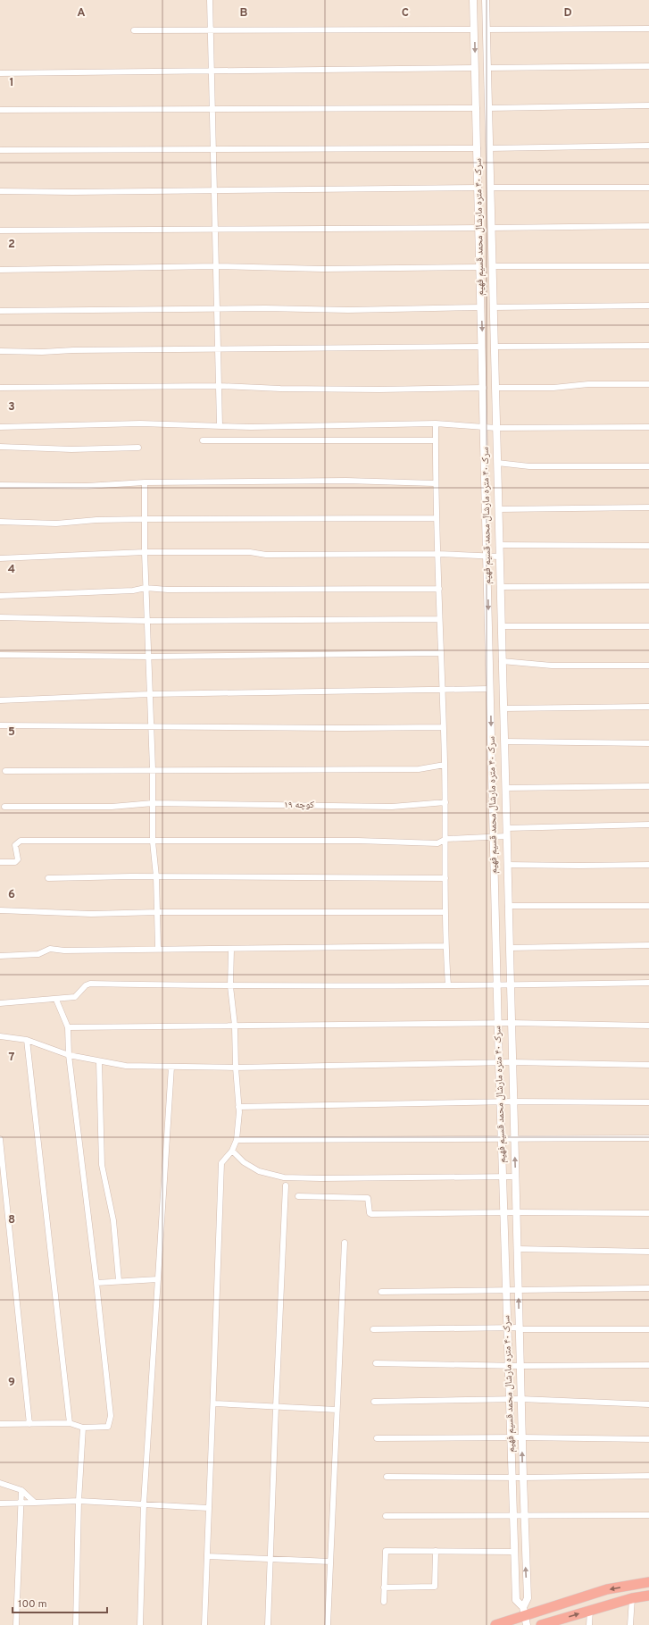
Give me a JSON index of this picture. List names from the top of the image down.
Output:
{
  "streets": {
    "street": ["سرک ۴۰ متره مارشال محمد قسیم فهیم", "کوچه ۱۹"]
  },
  "scale_bar": "100 m",
  "grid": {
    "columns": [
      "A",
      "B",
      "C",
      "D"
    ],
    "rows": [
      "1",
      "2",
      "3",
      "4",
      "5",
      "6",
      "7",
      "8",
      "9"
    ]
  }
}
